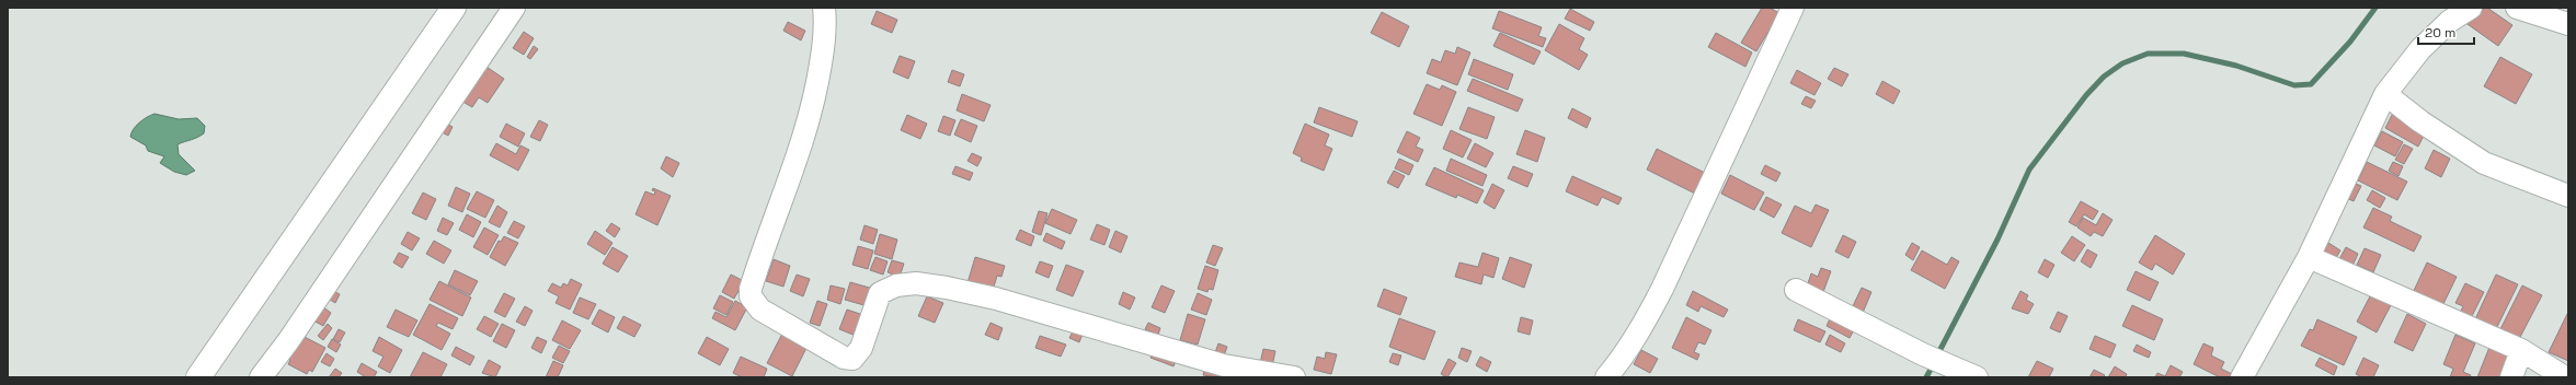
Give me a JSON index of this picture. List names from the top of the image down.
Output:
{
  "scale_bar": "20 m"
}
